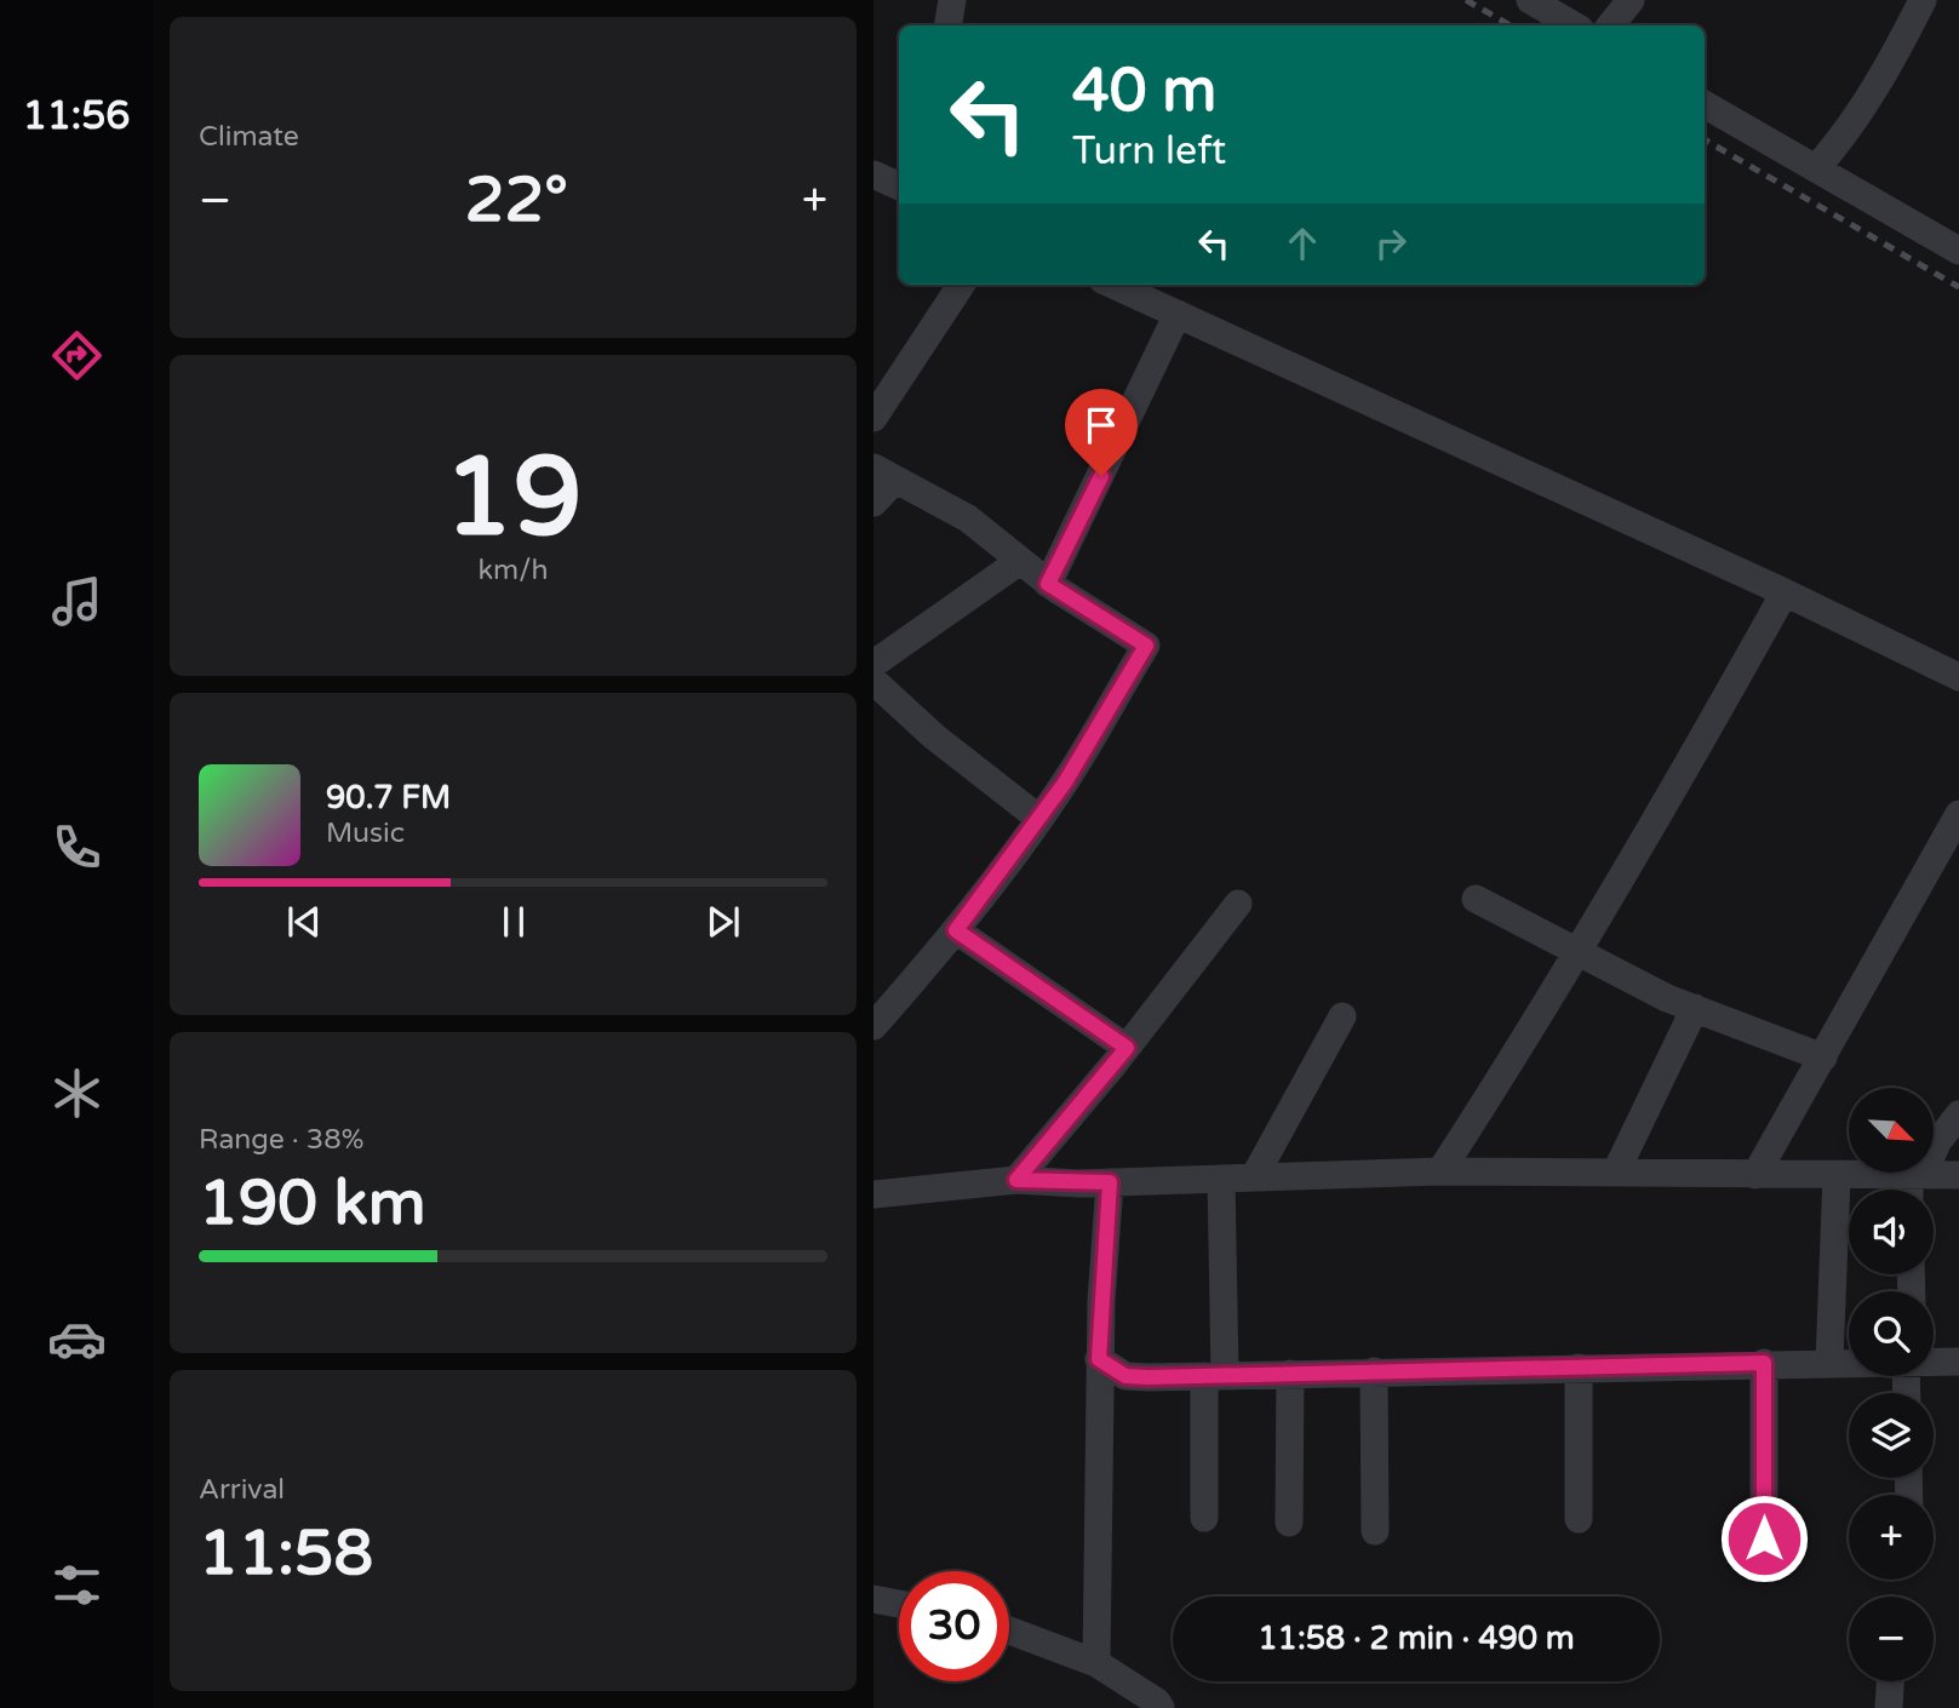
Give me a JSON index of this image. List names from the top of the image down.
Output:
{
  "north": "bottom right",
  "page": {
    "tabs": "11:56",
    "tile": [
      "Climate",
      ["19", "km/h"],
      ["Range · 38%", "190 km"],
      ["Arrival", "11:58"]
    ],
    "turn": ["40 m", "Turn left"],
    "heat": ["−", "22°", "+"],
    "song": ["90.7 FM", "Music"],
    "map_buttons": ["+", "−"],
    "limit": "30",
    "trip": "11:58 · 2 min · 490 m"
  }
}
